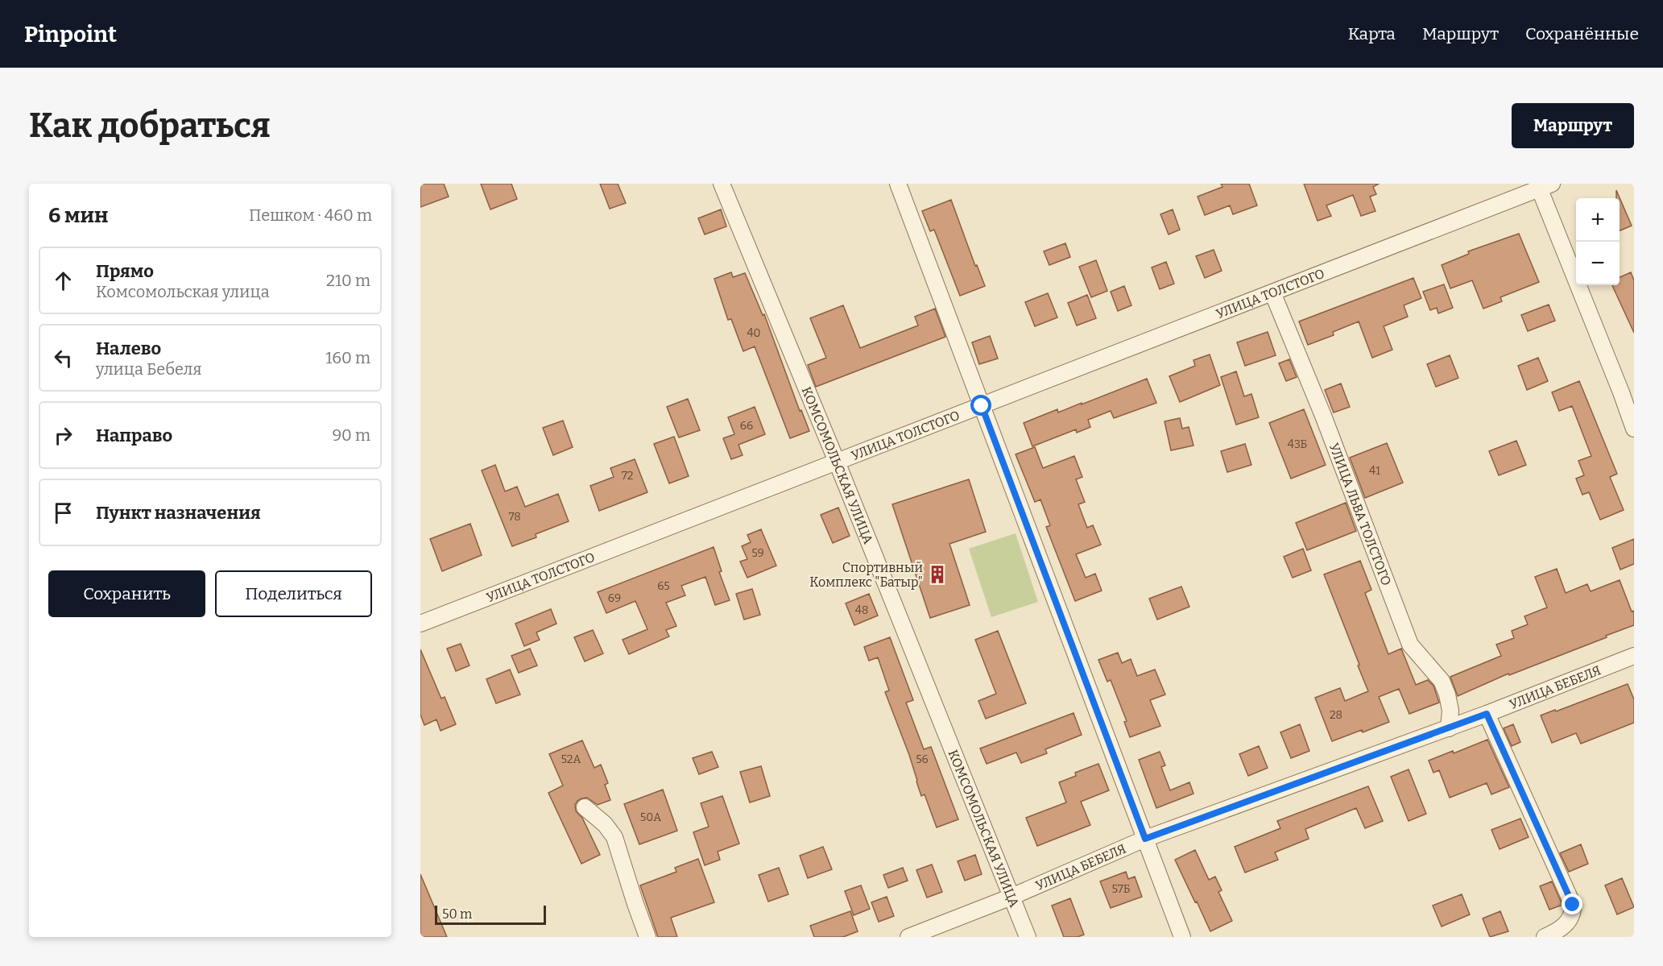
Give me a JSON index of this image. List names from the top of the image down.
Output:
{
  "streets": {
    "street": [
      "УЛИЦА ТОЛСТОГО",
      "КОМСОМОЛЬСКАЯ УЛИЦА",
      "УЛИЦА ЛЬВА ТОЛСТОГО",
      "УЛИЦА БЕБЕЛЯ"
    ]
  },
  "crossings": [
    ["УЛИЦА ТОЛСТОГО", "КОМСОМОЛЬСКАЯ УЛИЦА"],
    ["УЛИЦА ТОЛСТОГО", "УЛИЦА ЛЬВА ТОЛСТОГО"],
    ["КОМСОМОЛЬСКАЯ УЛИЦА", "УЛИЦА БЕБЕЛЯ"],
    ["УЛИЦА ЛЬВА ТОЛСТОГО", "УЛИЦА БЕБЕЛЯ"]
  ],
  "places": {
    "building": ["Спортивный Комплекс \"Батыр\""]
  },
  "house_numbers": [
    "40",
    "66",
    "43Б",
    "41",
    "72",
    "78",
    "59",
    "65",
    "69",
    "48",
    "28",
    "52А",
    "56",
    "50А",
    "57Б"
  ],
  "scale_bar": "50 m",
  "page": {
    "header": "Pinpoint",
    "nav": ["Карта", "Маршрут", "Сохранённые"],
    "buttons": [
      "Маршрут",
      ["Сохранить", "Поделиться"]
    ],
    "title": "Как добраться",
    "heading": ["6 мин", "Пешком · 460 m"],
    "map_buttons": ["+", "−"],
    "list": [
      ["Прямо", "Комсомольская улица", "210 m"],
      ["Налево", "улица Бебеля", "160 m"],
      ["Направо", "90 m"],
      "Пункт назначения"
    ],
    "scale": "50 m"
  }
}
